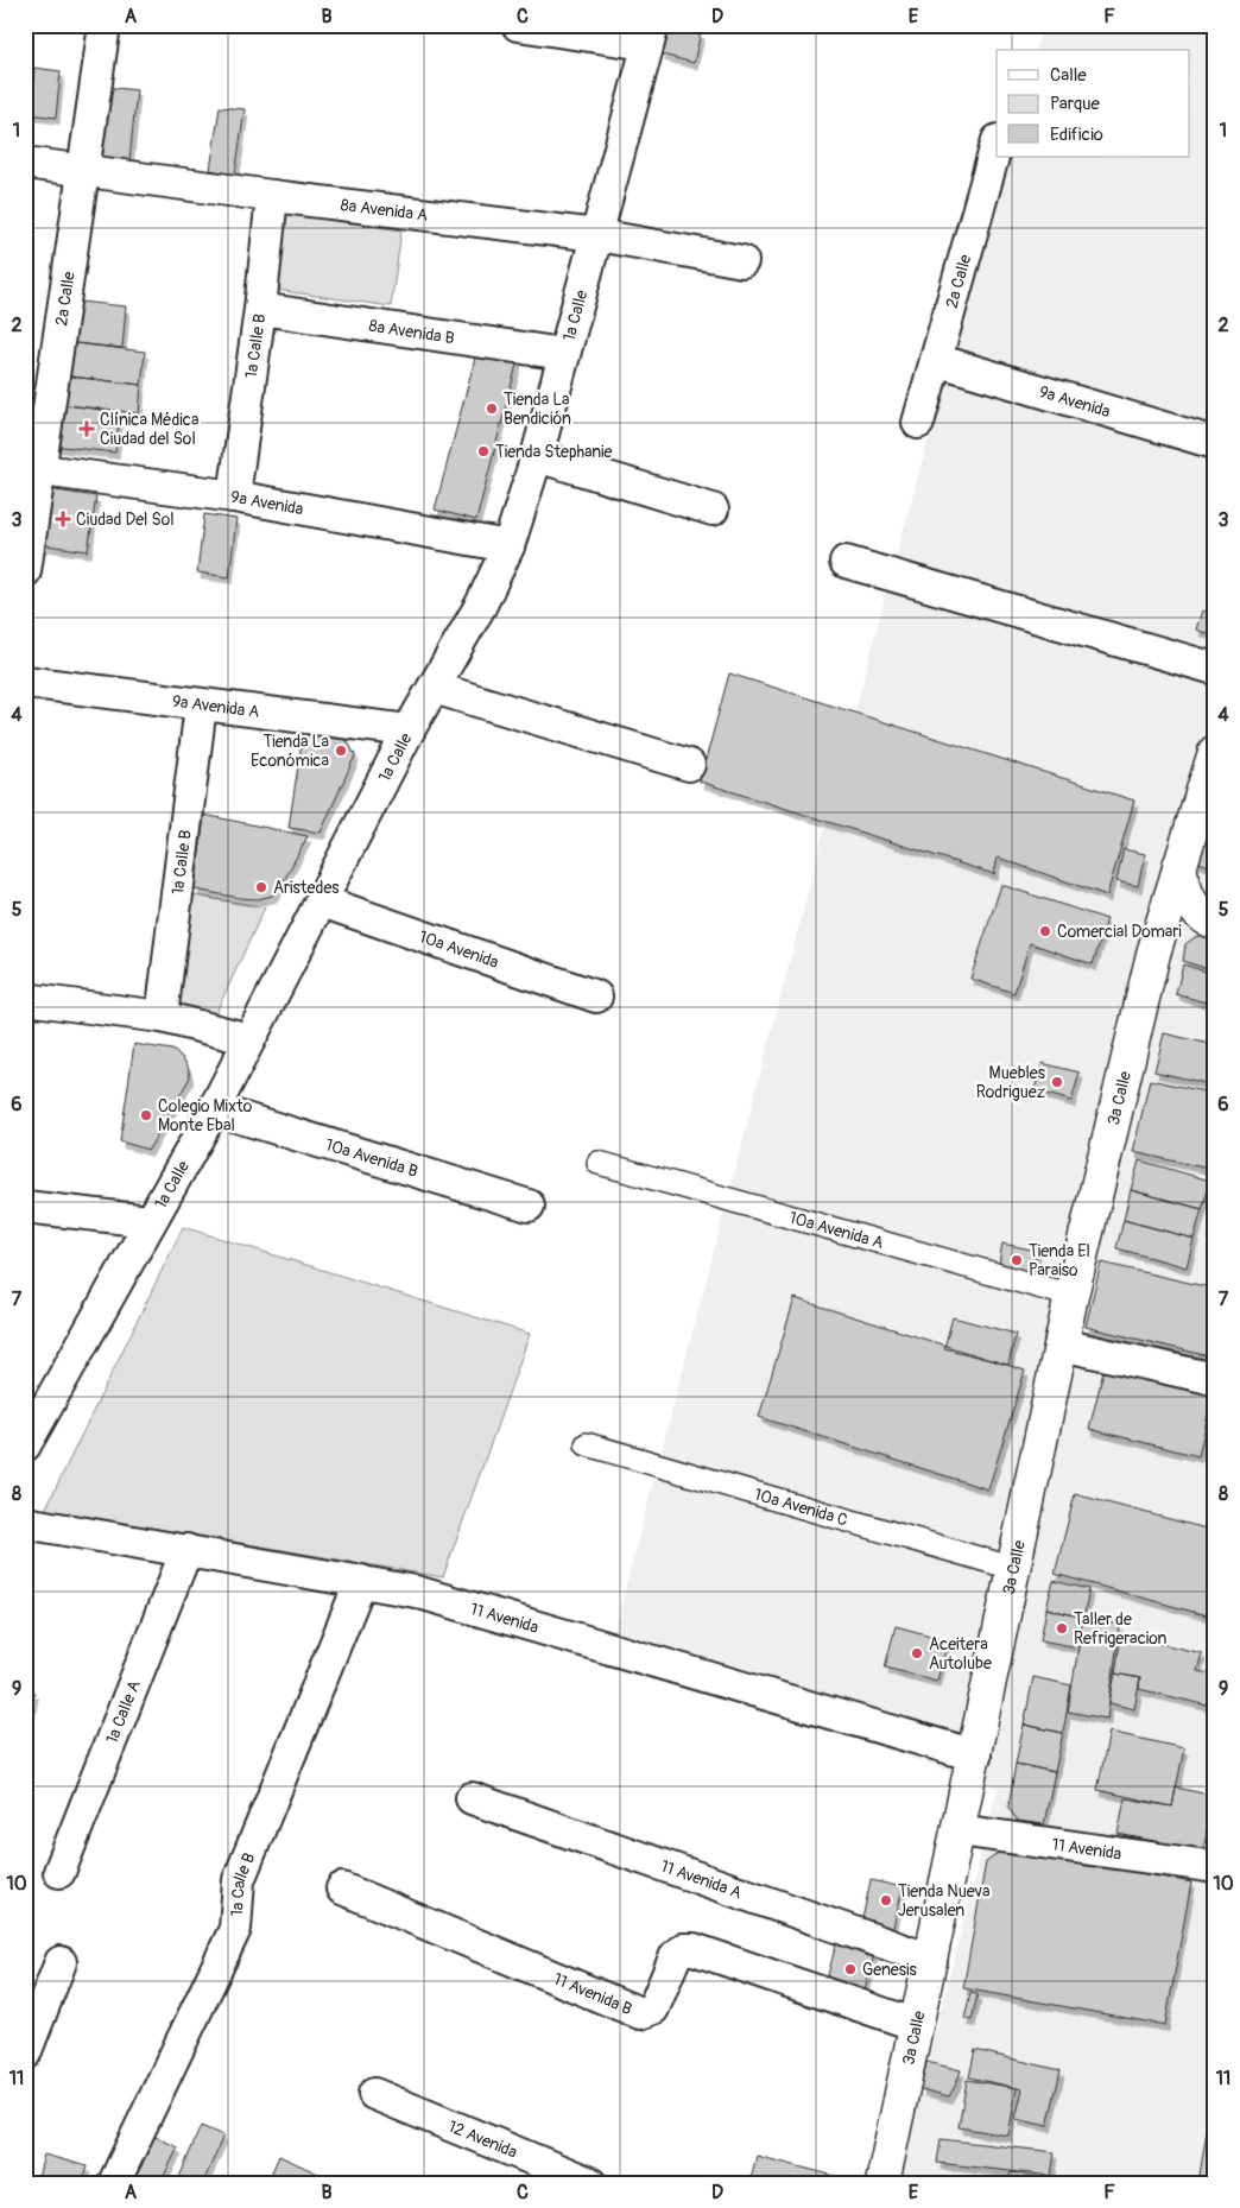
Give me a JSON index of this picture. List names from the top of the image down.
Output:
{
  "streets": {
    "main road": ["3a Calle"],
    "street": [
      "8a Avenida A",
      "2a Calle",
      "1a Calle",
      "8a Avenida B",
      "1a Calle B",
      "9a Avenida",
      "9a Avenida A",
      "10a Avenida",
      "10a Avenida B",
      "10a Avenida A",
      "10a Avenida C",
      "11 Avenida",
      "1a Calle A",
      "11 Avenida A",
      "11 Avenida B",
      "12 Avenida"
    ]
  },
  "crossings": [
    ["8a Avenida A", "2a Calle"],
    ["8a Avenida A", "1a Calle"],
    ["8a Avenida A", "1a Calle B"],
    ["2a Calle", "9a Avenida"],
    ["1a Calle", "8a Avenida B"],
    ["1a Calle", "9a Avenida"],
    ["1a Calle", "9a Avenida A"],
    ["1a Calle", "10a Avenida"],
    ["1a Calle", "10a Avenida B"],
    ["8a Avenida B", "1a Calle B"],
    ["1a Calle B", "9a Avenida"],
    ["1a Calle B", "9a Avenida A"],
    ["1a Calle B", "11 Avenida"],
    ["3a Calle", "10a Avenida A"],
    ["3a Calle", "10a Avenida C"],
    ["3a Calle", "11 Avenida"],
    ["3a Calle", "11 Avenida A"],
    ["3a Calle", "11 Avenida B"],
    ["11 Avenida", "1a Calle A"]
  ],
  "places": {
    "other": [
      "Tienda La Bendición",
      "Tienda Stephanie",
      "Tienda La Económica",
      "Aristedes",
      "Comercial Domari",
      "Muebles Rodriguez",
      "Colegio Mixto Monte Ebal",
      "Tienda El Paraiso",
      "Taller de Refrigeracion",
      "Aceitera Autolube",
      "Tienda Nueva Jerusalen",
      "Genesis"
    ],
    "health": ["Clínica Médica Ciudad del Sol", "Ciudad Del Sol"]
  },
  "legend": ["Calle", "Parque", "Edificio"],
  "grid": {
    "columns": [
      "A",
      "B",
      "C",
      "D",
      "E",
      "F"
    ],
    "rows": [
      "1",
      "2",
      "3",
      "4",
      "5",
      "6",
      "7",
      "8",
      "9",
      "10",
      "11"
    ]
  }
}
